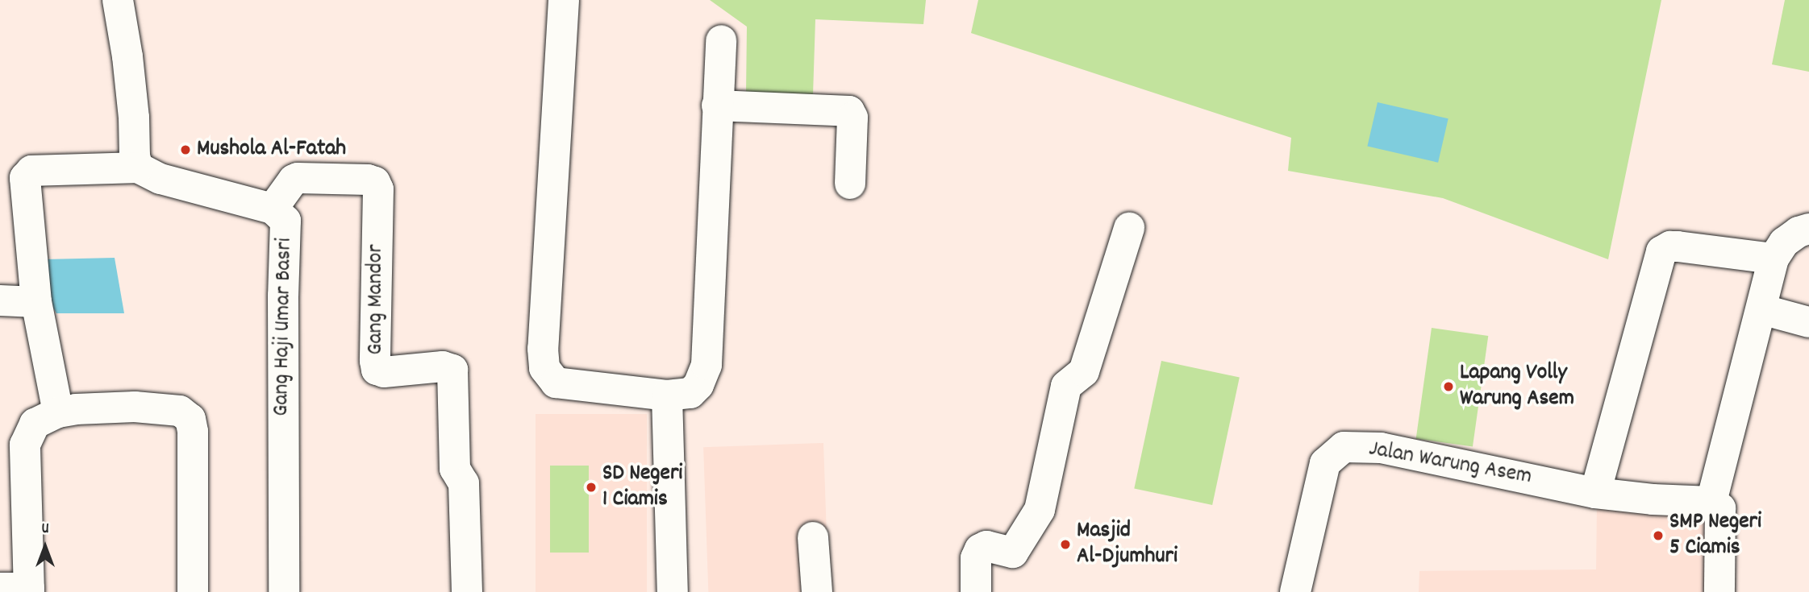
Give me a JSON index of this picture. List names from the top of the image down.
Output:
{
  "streets": {
    "street": ["Gang Mandor", "Gang Haji Umar Basri", "Jalan Warung Asem"]
  },
  "crossings": [
    ["Gang Mandor", "Gang Haji Umar Basri"]
  ],
  "places": [
    "Mushola Al-Fatah",
    "Lapang Volly Warung Asem",
    "SD Negeri 1 Ciamis",
    "SMP Negeri 5 Ciamis",
    "Masjid Al-Djumhuri"
  ],
  "north": "top"
}
